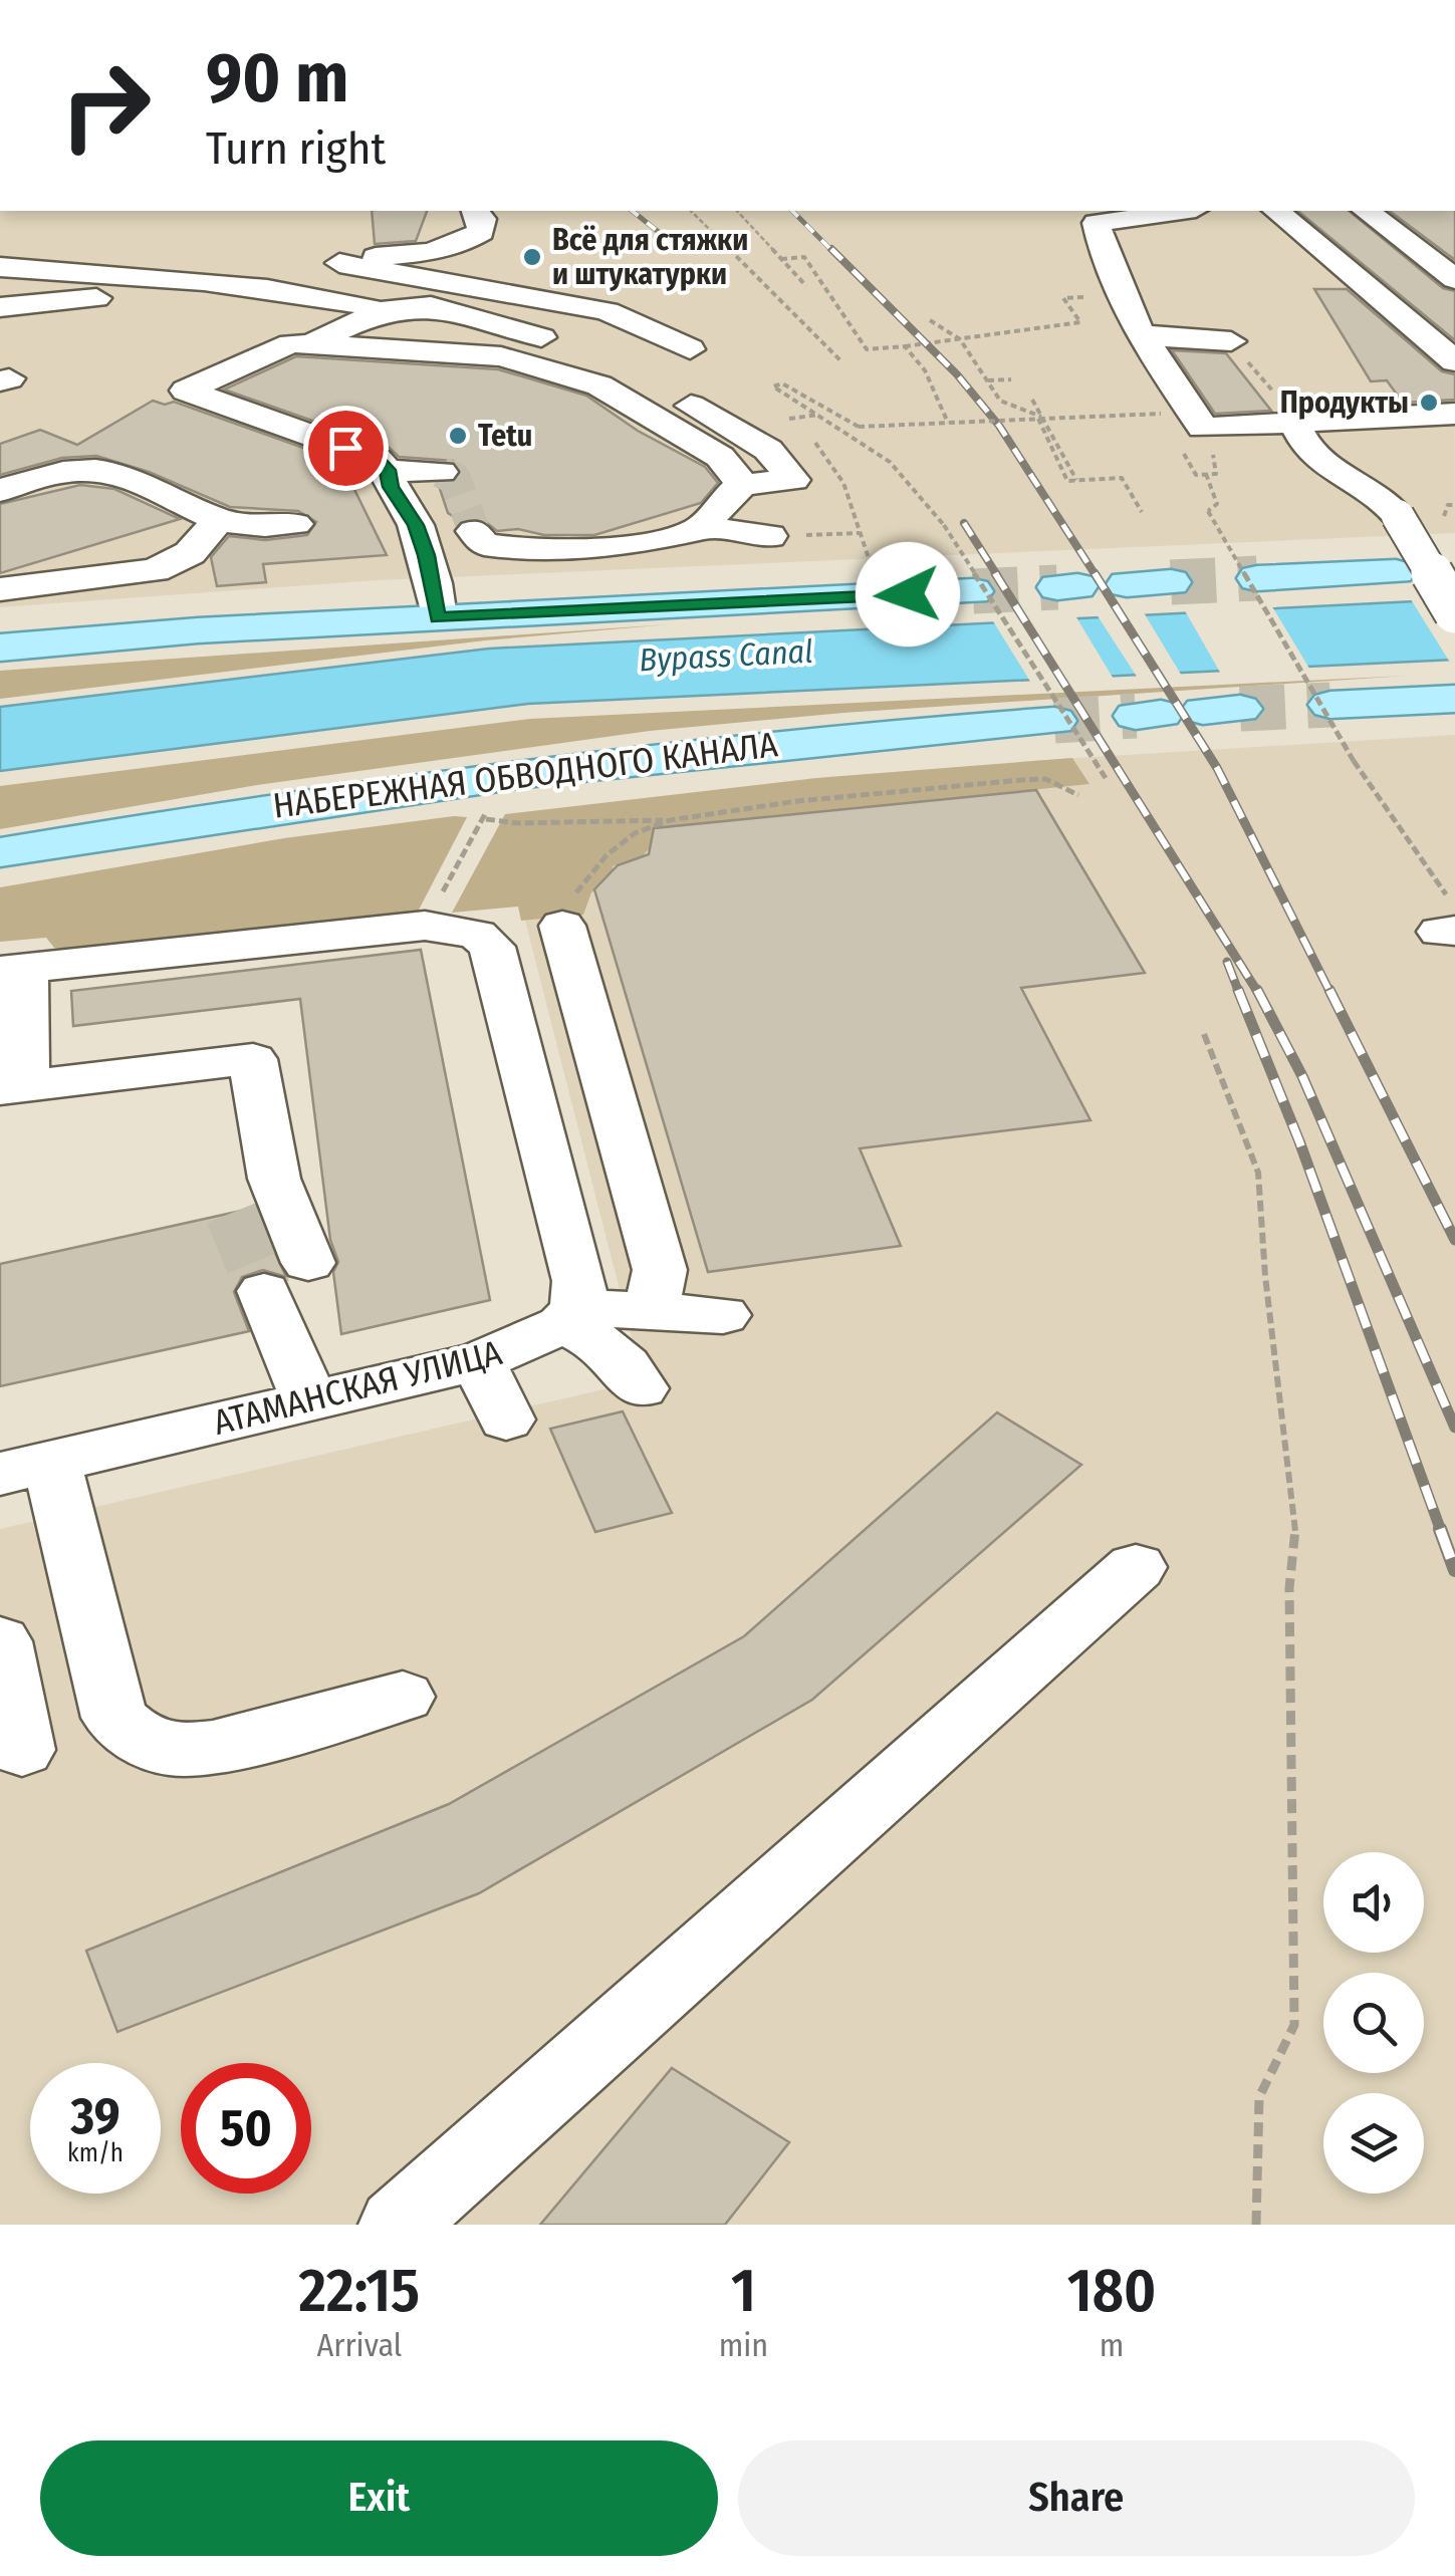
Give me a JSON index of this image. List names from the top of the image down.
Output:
{
  "streets": {
    "main road": ["НАБЕРЕЖНАЯ ОБВОДНОГО КАНАЛА"],
    "street": ["АТАМАНСКАЯ УЛИЦА"]
  },
  "water": ["Bypass Canal"],
  "places": ["Всё для стяжки и штукатурки", "Продукты", "Tetu"],
  "page": {
    "turn": ["90 m", "Turn right"],
    "speed": "39 km/h",
    "limit": "50",
    "eta": [
      "22:15",
      "Arrival",
      "1",
      "min",
      "180",
      "m"
    ],
    "buttons": ["Exit", "Share"]
  }
}
